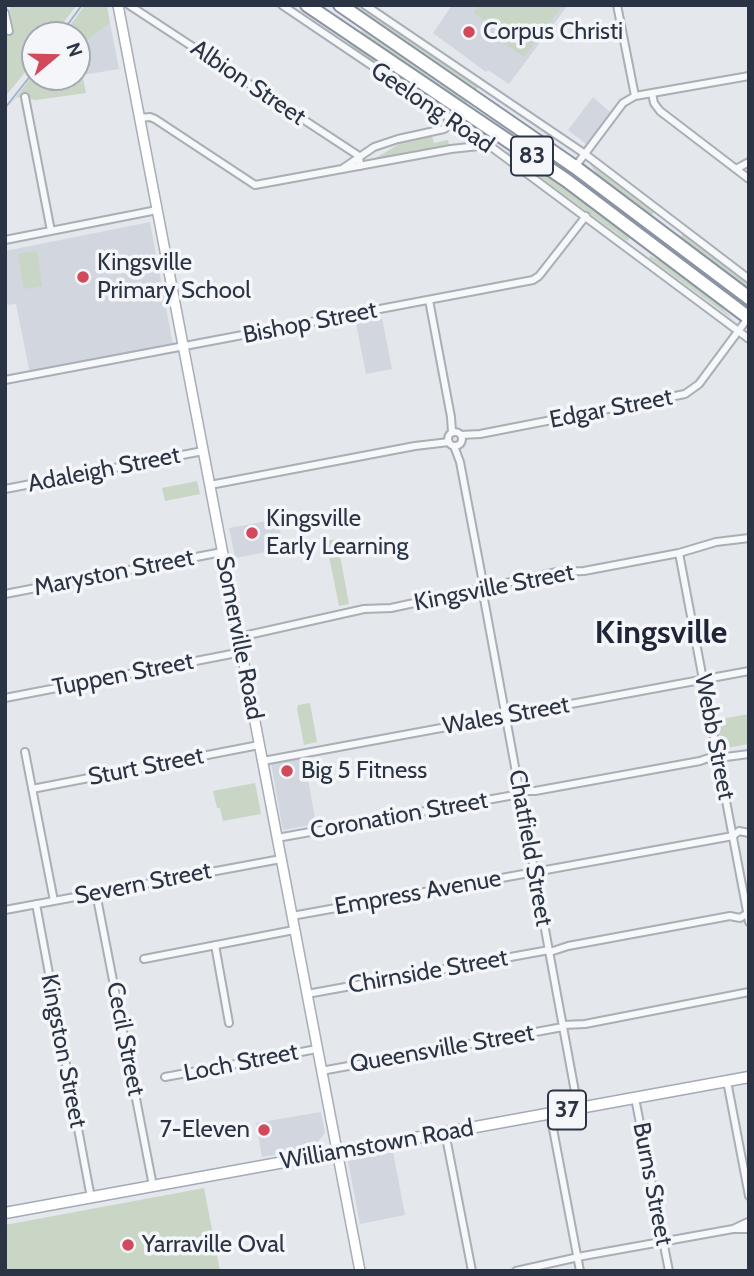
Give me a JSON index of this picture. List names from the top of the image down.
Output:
{
  "streets": {
    "highway": ["Geelong Road", "83"],
    "main road": ["Somerville Road", "37", "Williamstown Road"],
    "street": [
      "Albion Street",
      "Bishop Street",
      "Edgar Street",
      "Adaleigh Street",
      "Maryston Street",
      "Kingsville Street",
      "Tuppen Street",
      "Wales Street",
      "Webb Street",
      "Sturt Street",
      "Coronation Street",
      "Chatfield Street",
      "Severn Street",
      "Empress Avenue",
      "Chirnside Street",
      "Cecil Street",
      "Queensville Street",
      "Kingston Street",
      "Loch Street",
      "Burns Street"
    ]
  },
  "crossings": [
    ["Geelong Road", "Bishop Street"],
    ["Geelong Road", "Edgar Street"],
    ["Bishop Street", "Somerville Road"],
    ["Bishop Street", "Chatfield Street"],
    ["Edgar Street", "Somerville Road"],
    ["Edgar Street", "Chatfield Street"],
    ["Adaleigh Street", "Somerville Road"],
    ["Maryston Street", "Somerville Road"],
    ["Kingsville Street", "Somerville Road"],
    ["Kingsville Street", "Webb Street"],
    ["Kingsville Street", "Chatfield Street"],
    ["Somerville Road", "Tuppen Street"],
    ["Somerville Road", "Wales Street"],
    ["Somerville Road", "Sturt Street"],
    ["Somerville Road", "Coronation Street"],
    ["Somerville Road", "Severn Street"],
    ["Somerville Road", "Empress Avenue"],
    ["Somerville Road", "Chirnside Street"],
    ["Somerville Road", "Queensville Street"],
    ["Somerville Road", "Loch Street"],
    ["Somerville Road", "Williamstown Road"],
    ["Wales Street", "Webb Street"],
    ["Wales Street", "Chatfield Street"],
    ["Webb Street", "Coronation Street"],
    ["Webb Street", "Empress Avenue"],
    ["Webb Street", "Chirnside Street"],
    ["Coronation Street", "Chatfield Street"],
    ["Chatfield Street", "Empress Avenue"],
    ["Chatfield Street", "Chirnside Street"],
    ["Chatfield Street", "Queensville Street"],
    ["Chatfield Street", "Williamstown Road"],
    ["Severn Street", "Cecil Street"],
    ["Severn Street", "Kingston Street"],
    ["Cecil Street", "Williamstown Road"],
    ["Kingston Street", "Williamstown Road"],
    ["Williamstown Road", "Burns Street"]
  ],
  "districts": ["Kingsville"],
  "places": [
    "Corpus Christi",
    "Kingsville Primary School",
    "Kingsville Early Learning",
    "Big 5 Fitness",
    "7-Eleven",
    "Yarraville Oval"
  ],
  "north": "right"
}
